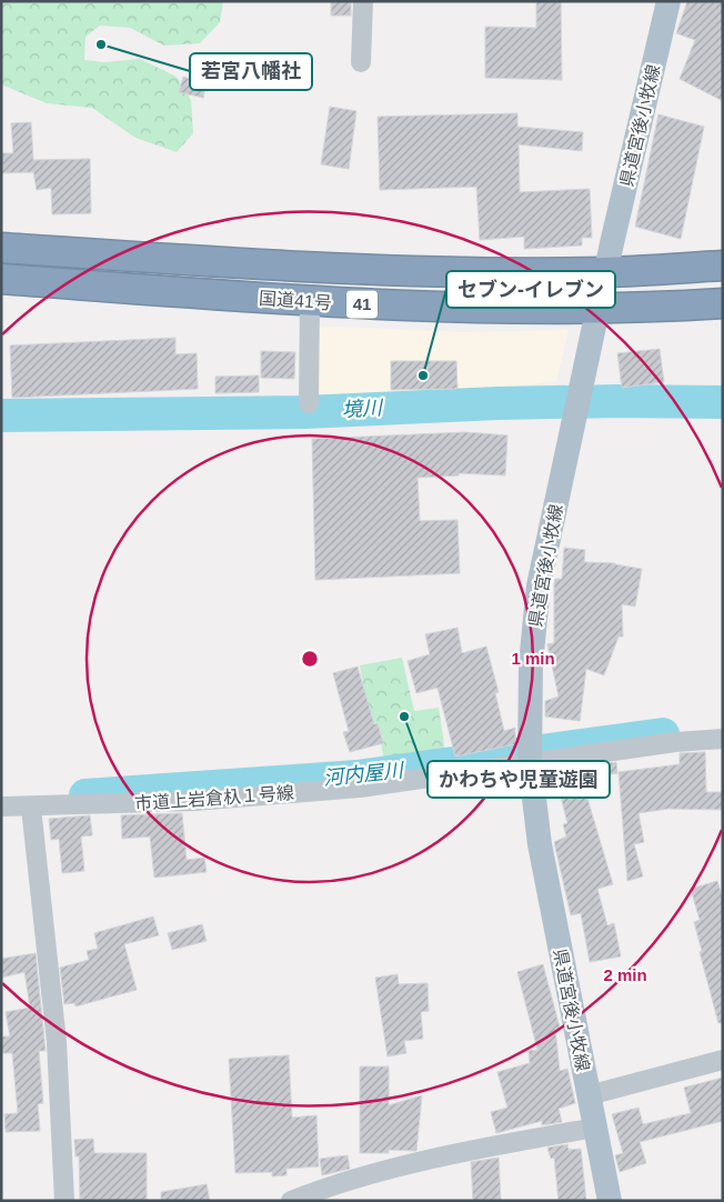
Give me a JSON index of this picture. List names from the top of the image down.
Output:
{
  "streets": {
    "highway": ["国道41号", "41"],
    "main road": ["県道宮後小牧線"],
    "street": ["市道上岩倉杁１号線"]
  },
  "crossings": [
    ["県道宮後小牧線", "国道41号"],
    ["県道宮後小牧線", "市道上岩倉杁１号線"]
  ],
  "water": ["境川", "河内屋川"],
  "places": ["若宮八幡社", "セブン-イレブン", "かわちや児童遊園"],
  "rings": ["1 min", "2 min"]
}
